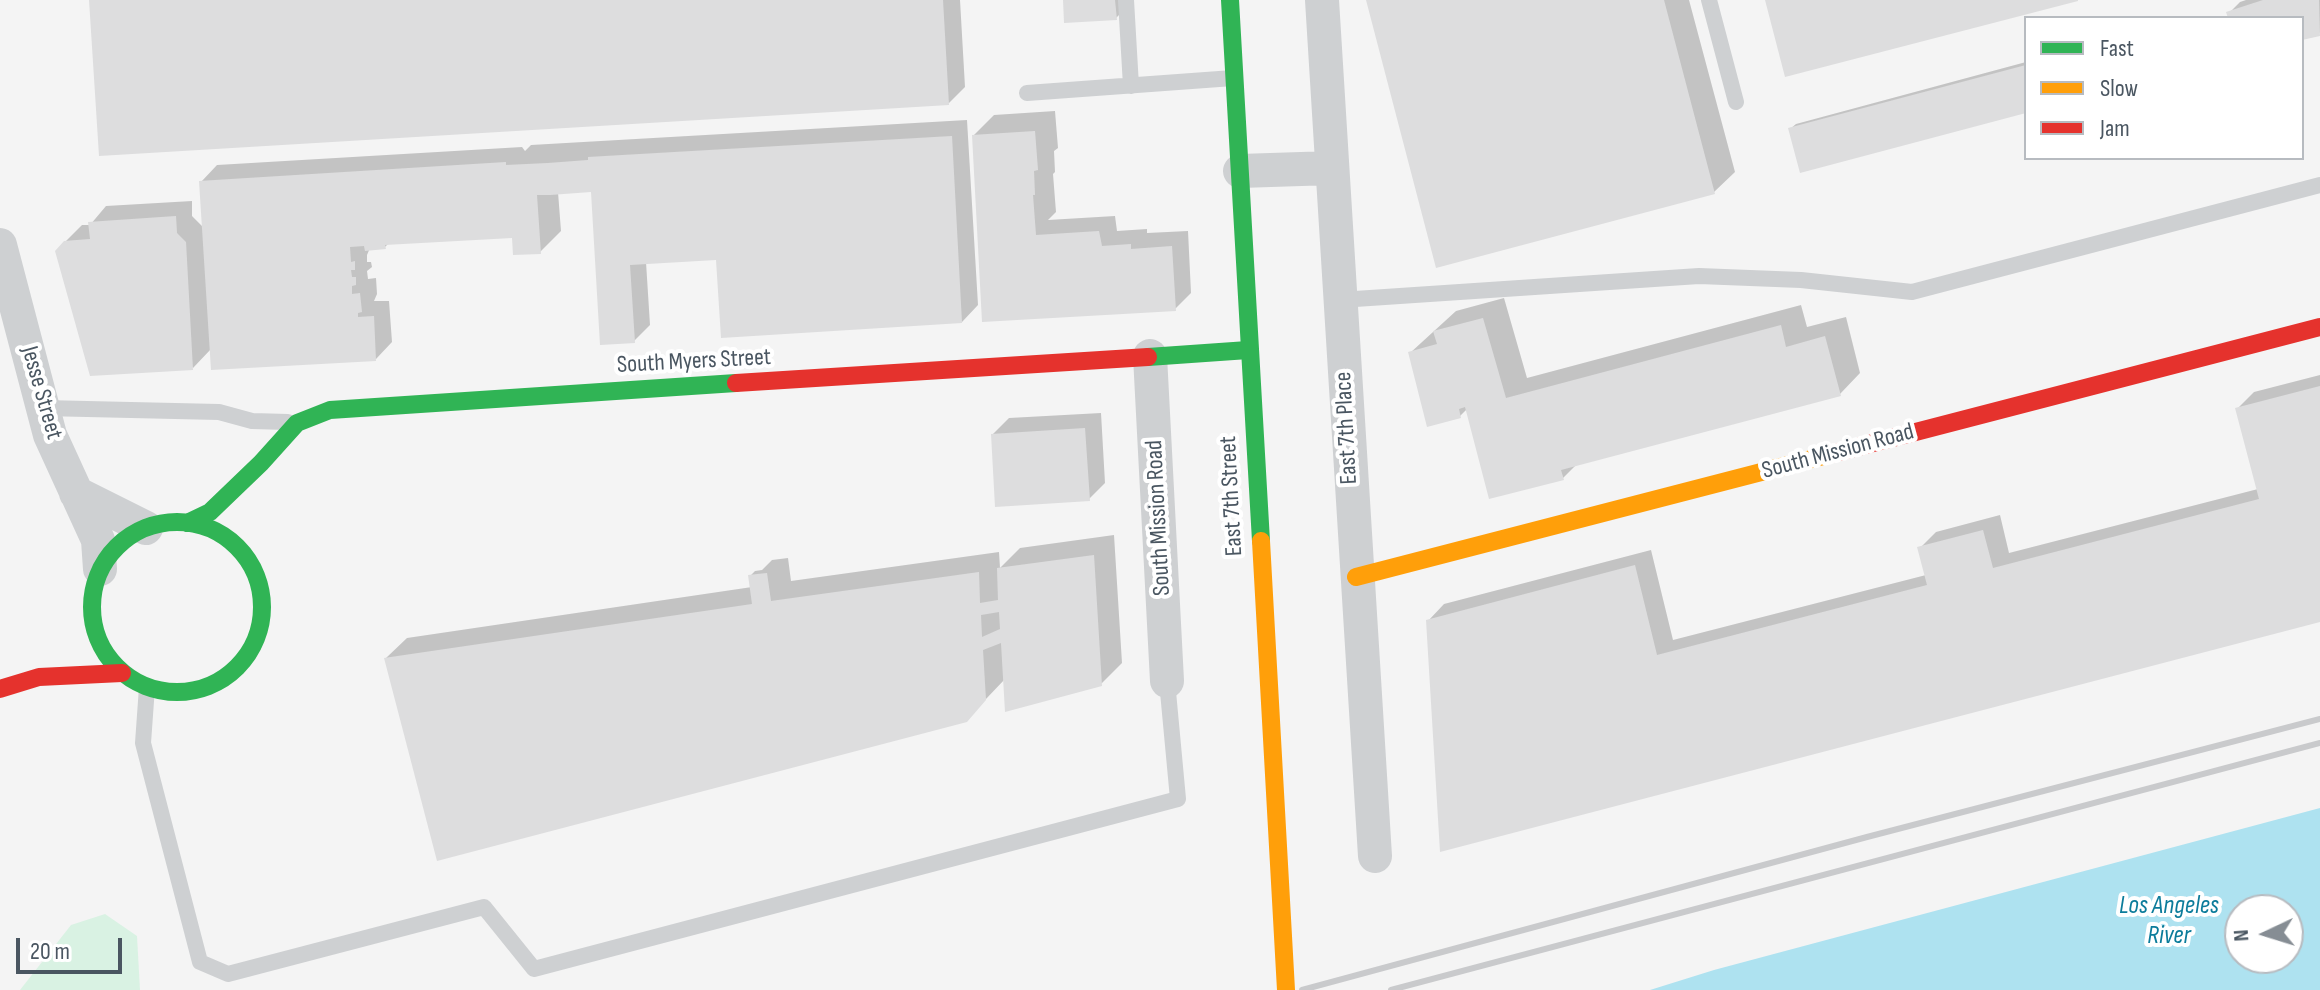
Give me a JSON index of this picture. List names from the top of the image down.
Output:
{
  "streets": {
    "street": [
      "South Myers Street",
      "Jesse Street",
      "East 7th Place",
      "South Mission Road",
      "East 7th Street"
    ]
  },
  "crossings": [
    ["South Myers Street", "Jesse Street"],
    ["South Myers Street", "South Mission Road"],
    ["South Myers Street", "East 7th Street"],
    ["East 7th Place", "South Mission Road"]
  ],
  "water": ["Los Angeles River"],
  "legend": ["Fast", "Slow", "Jam"],
  "scale_bar": "20 m",
  "north": "left"
}
